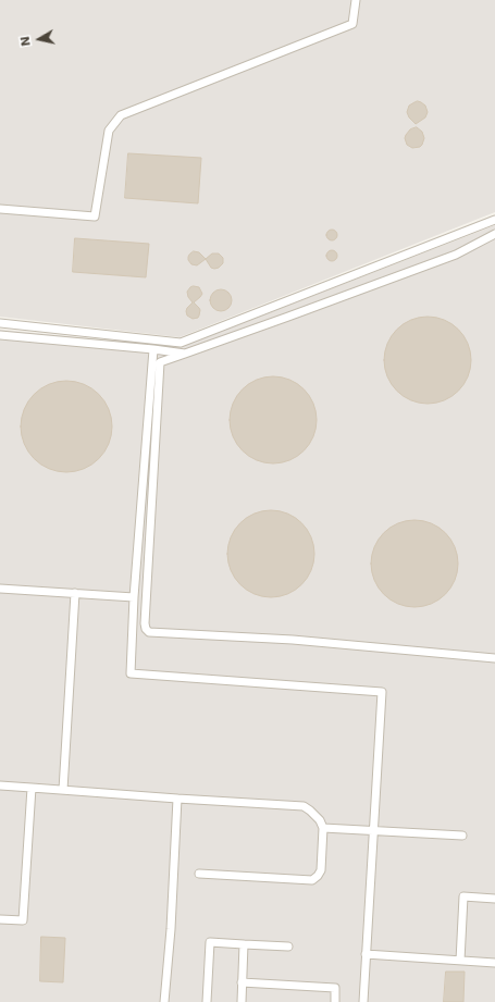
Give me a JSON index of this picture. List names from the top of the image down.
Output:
{
  "north": "left"
}
